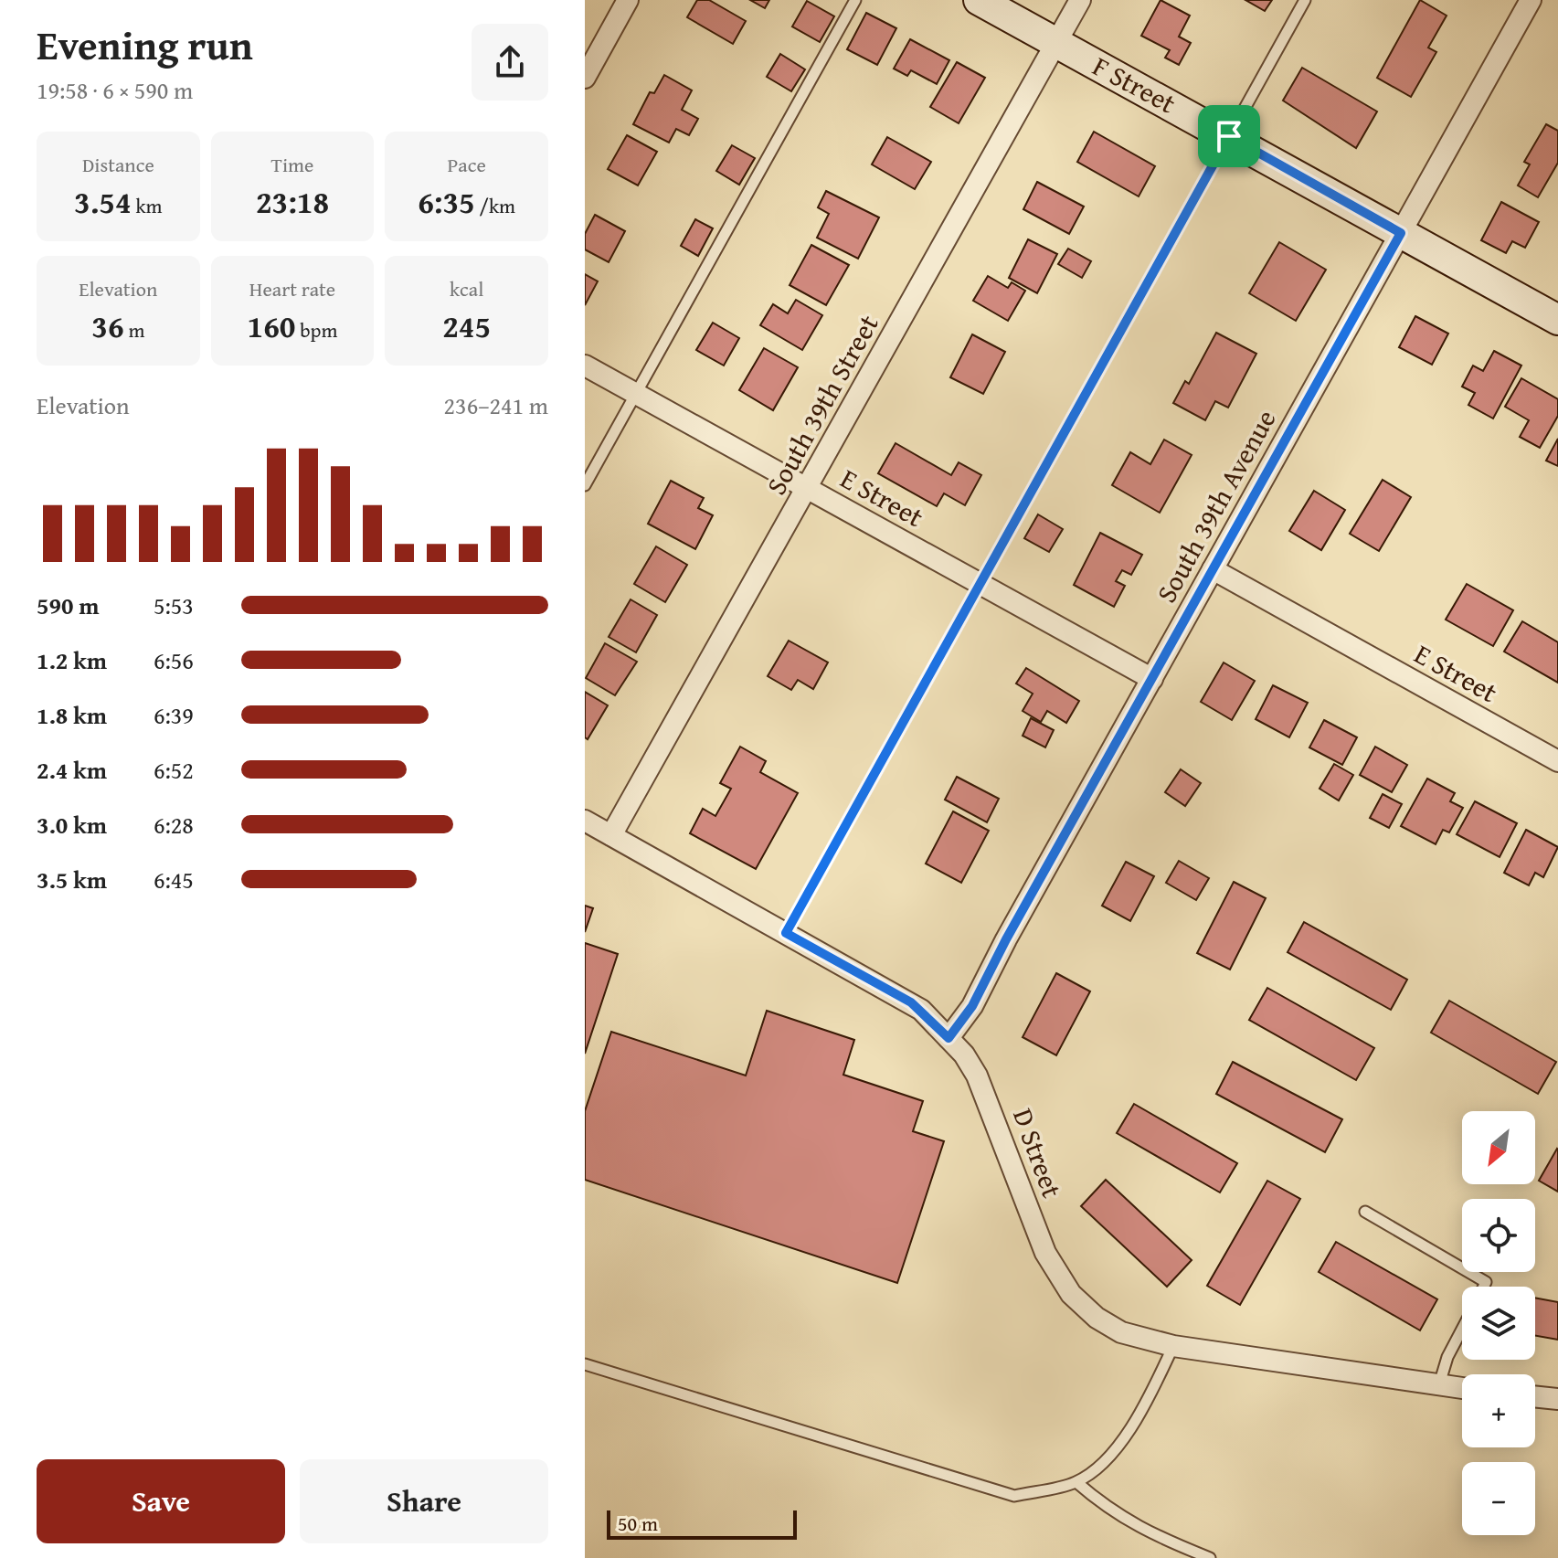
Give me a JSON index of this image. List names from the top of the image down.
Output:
{
  "streets": {
    "main road": ["F Street"],
    "street": [
      "South 39th Street",
      "E Street",
      "South 39th Avenue",
      "D Street"
    ]
  },
  "crossings": [
    ["F Street", "South 39th Street"],
    ["F Street", "South 39th Avenue"],
    ["South 39th Street", "E Street"],
    ["South 39th Street", "D Street"],
    ["E Street", "South 39th Avenue"],
    ["South 39th Avenue", "D Street"]
  ],
  "scale_bar": "50 m",
  "north": "bottom left",
  "page": {
    "heading": ["Evening run", "19:58 · 6 × 590 m"],
    "stats": [
      ["Distance", "3.54 km"],
      ["Time", "23:18"],
      ["Pace", "6:35 /km"],
      ["Elevation", "36 m"],
      ["Heart rate", "160 bpm"],
      ["kcal", "245"]
    ],
    "chart": ["Elevation", "236–241 m"],
    "list": [
      {
        "name": "590 m",
        "note": "5:53"
      },
      {
        "name": "1.2 km",
        "note": "6:56"
      },
      {
        "name": "1.8 km",
        "note": "6:39"
      },
      {
        "name": "2.4 km",
        "note": "6:52"
      },
      {
        "name": "3.0 km",
        "note": "6:28"
      },
      {
        "name": "3.5 km",
        "note": "6:45"
      }
    ],
    "map_buttons": ["+", "−"],
    "buttons": ["Save", "Share"],
    "scale": "50 m"
  }
}
